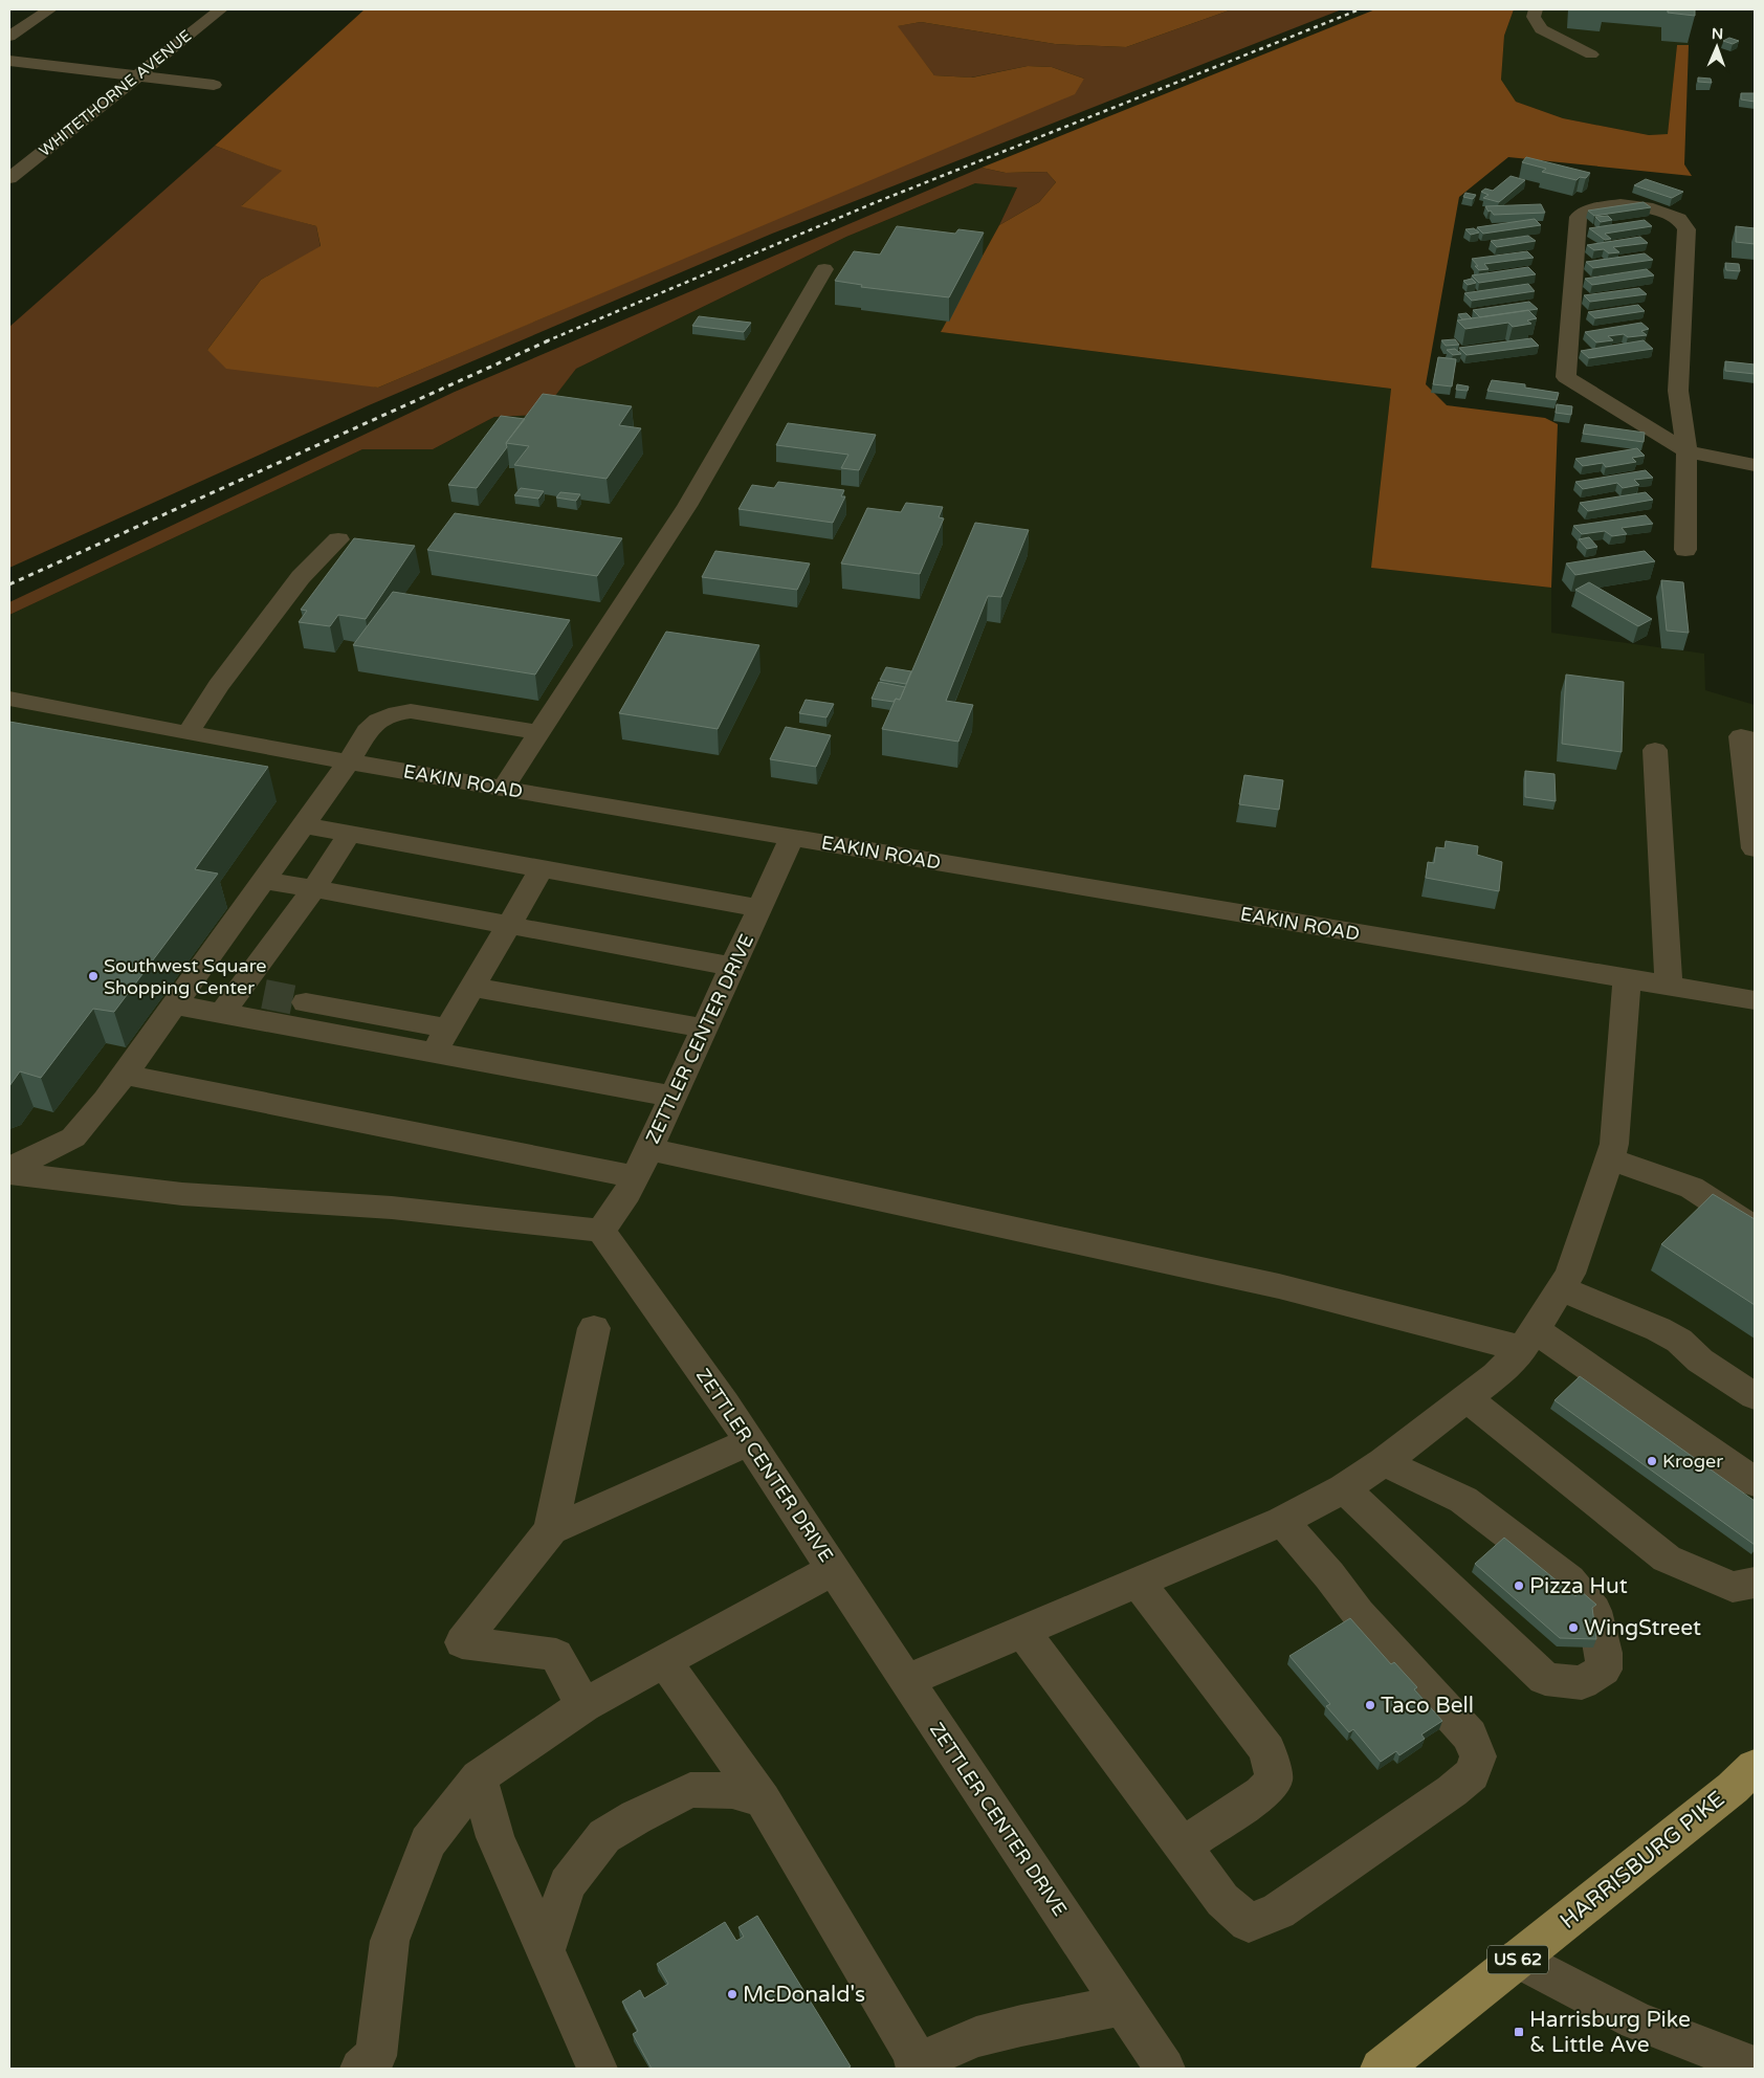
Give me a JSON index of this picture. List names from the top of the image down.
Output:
{
  "streets": {
    "main road": ["HARRISBURG PIKE", "US 62"],
    "street": ["WHITETHORNE AVENUE", "EAKIN ROAD", "ZETTLER CENTER DRIVE"]
  },
  "crossings": [
    ["EAKIN ROAD", "ZETTLER CENTER DRIVE"]
  ],
  "places": {
    "other": [
      "Southwest Square Shopping Center",
      "Kroger",
      "Pizza Hut",
      "WingStreet",
      "Taco Bell",
      "McDonald's"
    ],
    "transit": ["Harrisburg Pike & Little Ave"]
  },
  "north": "top"
}
